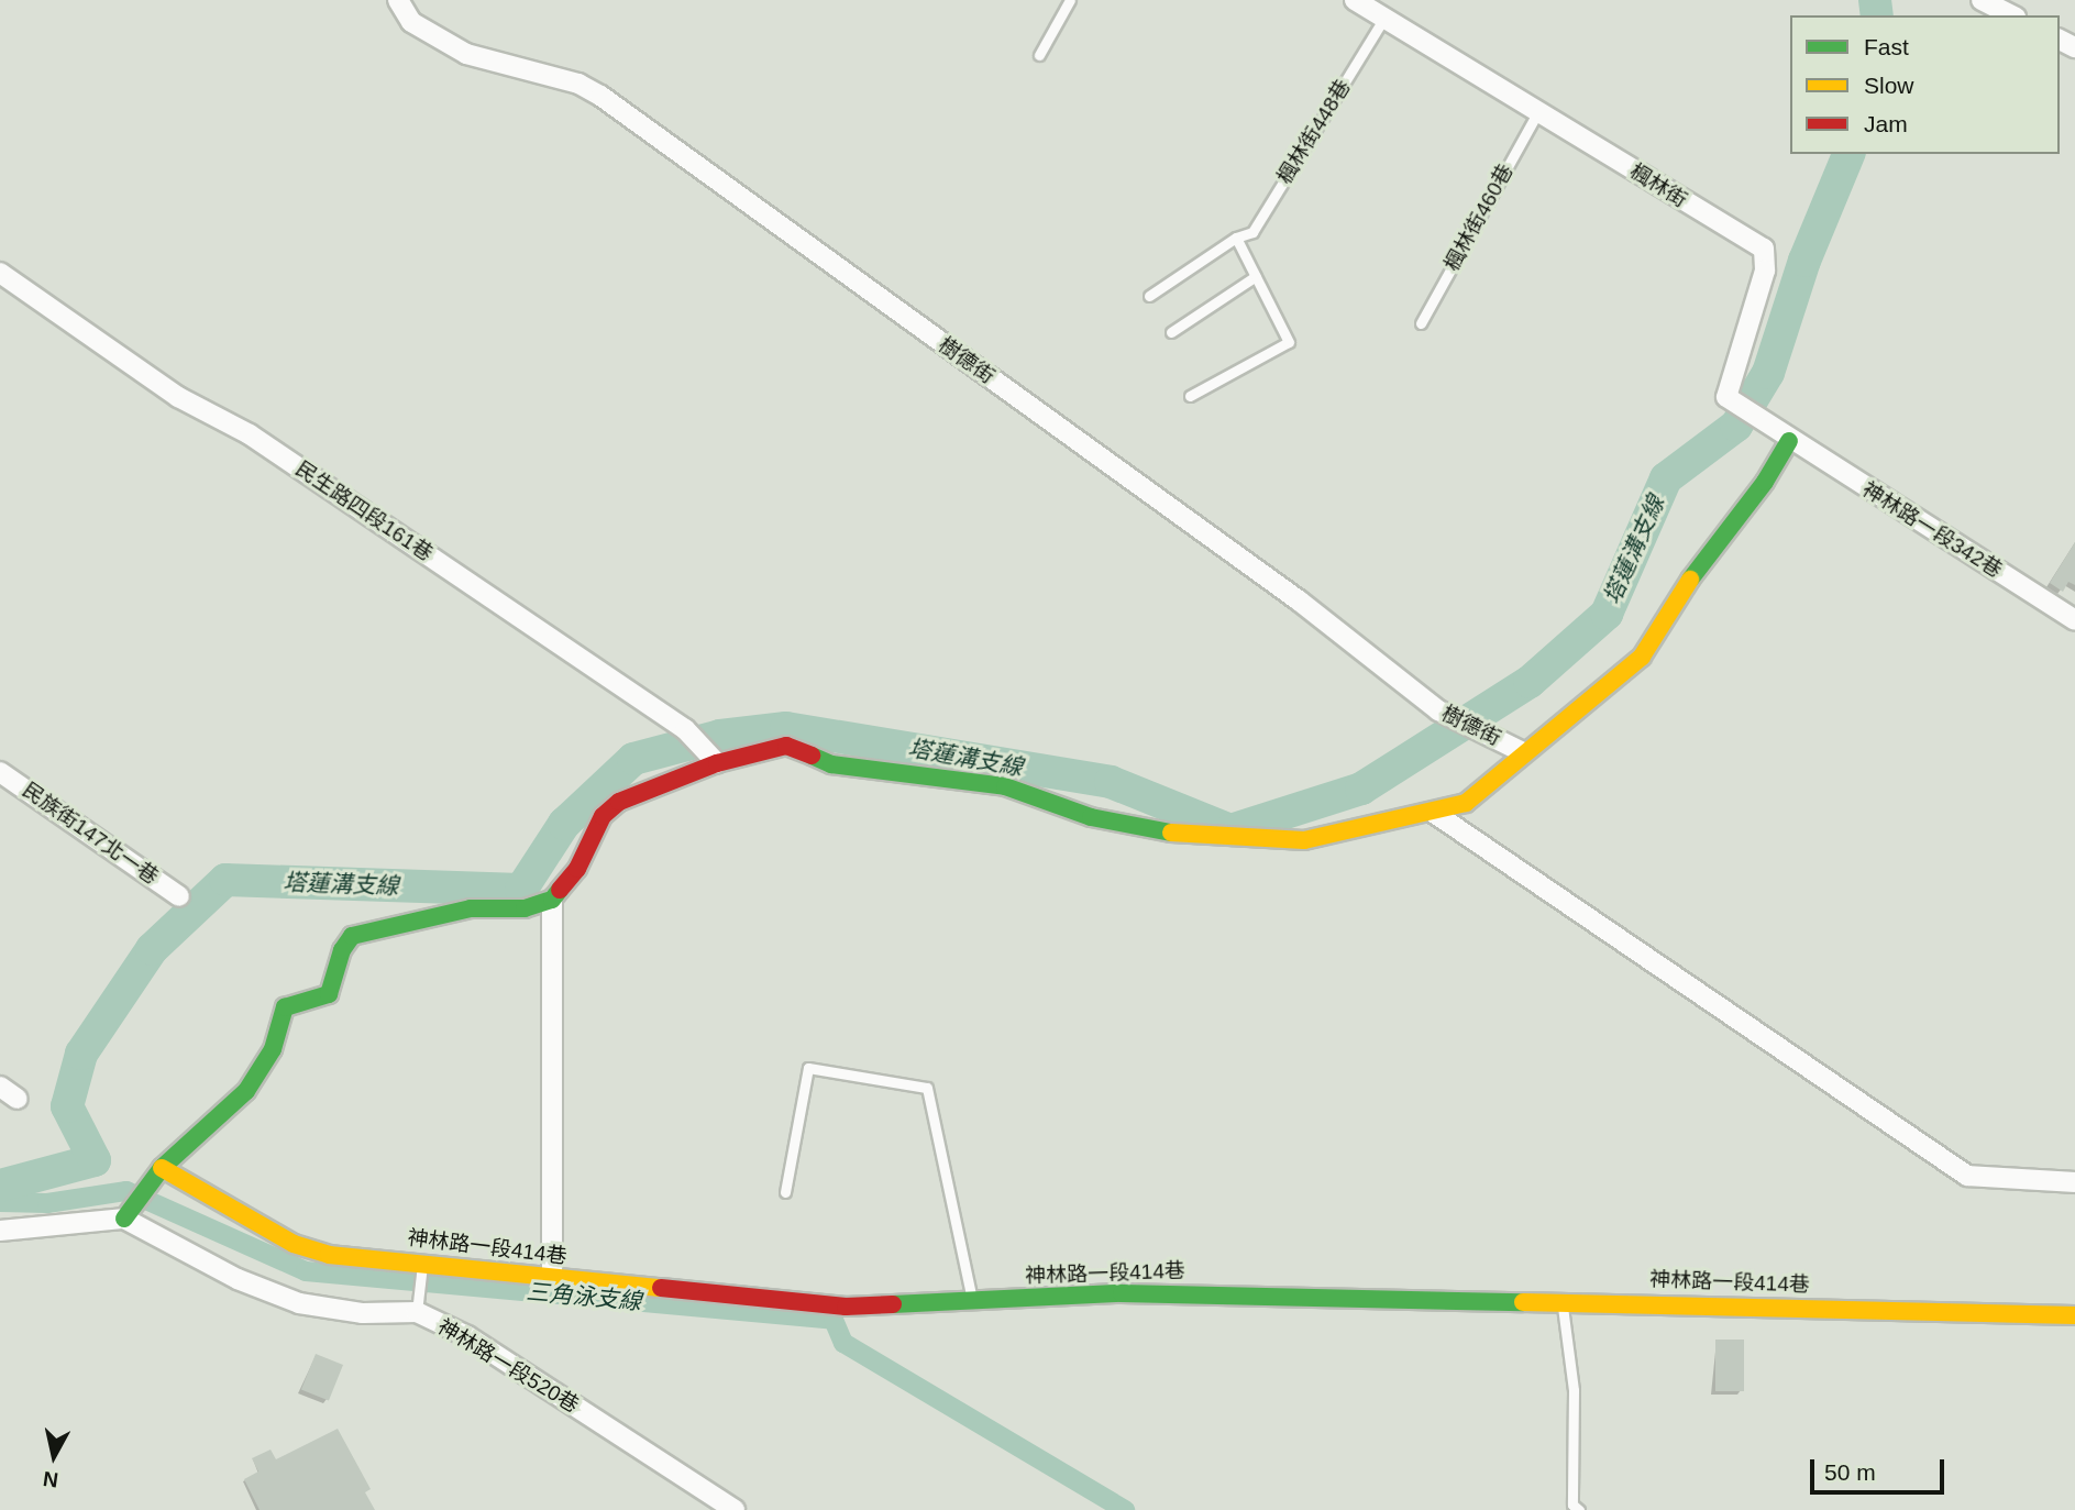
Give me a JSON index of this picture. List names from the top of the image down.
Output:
{
  "streets": {
    "street": [
      "楓林街",
      "樹德街",
      "民生路四段161巷",
      "神林路一段342巷",
      "民族街147北一巷",
      "神林路一段414巷",
      "神林路一段520巷"
    ],
    "lane": ["楓林街448巷", "楓林街460巷"]
  },
  "crossings": [
    ["楓林街448巷", "楓林街"],
    ["楓林街", "楓林街460巷"],
    ["楓林街", "神林路一段342巷"]
  ],
  "water": ["塔蓮溝支線", "三角泳支線"],
  "legend": ["Fast", "Slow", "Jam"],
  "scale_bar": "50 m",
  "north": "bottom"
}
